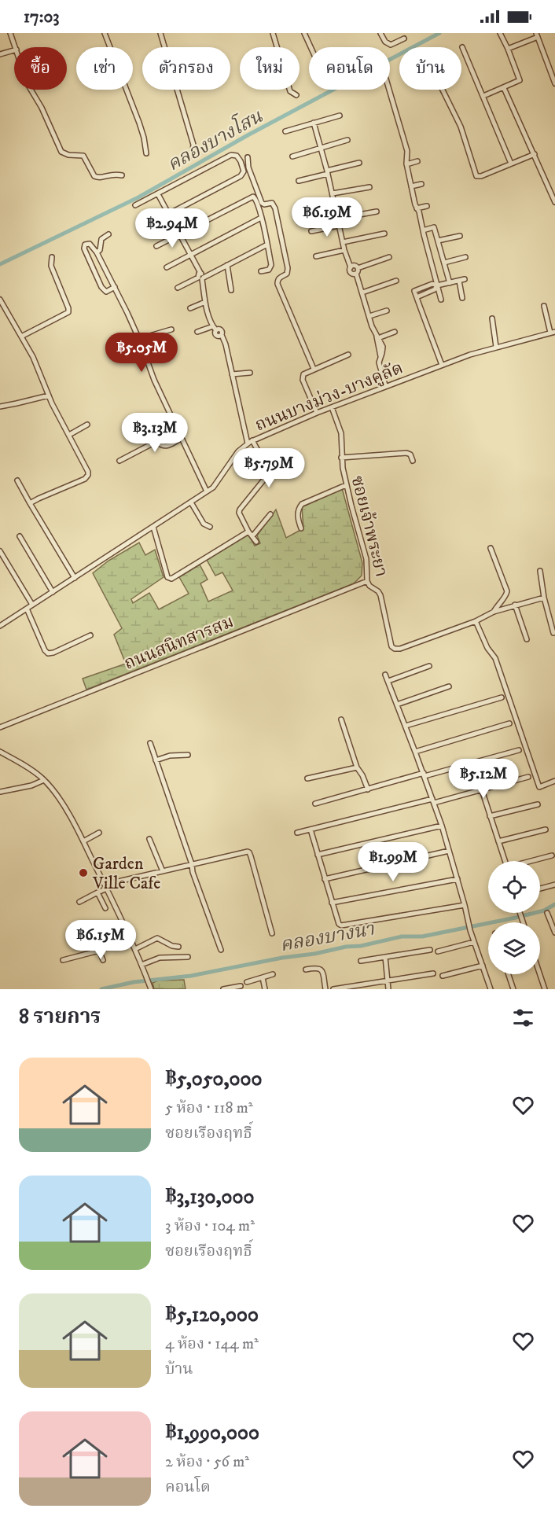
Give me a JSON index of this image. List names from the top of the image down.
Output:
{
  "streets": {
    "street": ["ถนนบางม่วง-บางคูลัด", "ซอยเจ้าพระยา", "ถนนสนิทสารสม"]
  },
  "crossings": [
    ["ถนนบางม่วง-บางคูลัด", "ซอยเจ้าพระยา"],
    ["ซอยเจ้าพระยา", "ถนนสนิทสารสม"]
  ],
  "water": ["คลองบางโสน", "คลองบางนา"],
  "places": ["Garden Ville Cafe"],
  "page": {
    "status": "17:03",
    "chip": [
      "ซื้อ",
      "เช่า",
      "ตัวกรอง",
      "ใหม่",
      "คอนโด",
      "บ้าน"
    ],
    "price": [
      "฿6.19M",
      "฿2.94M",
      "฿5.05M",
      "฿3.13M",
      "฿5.79M",
      "฿5.12M",
      "฿1.99M",
      "฿6.15M"
    ],
    "heading": "8 รายการ",
    "list": [
      {
        "name": "฿5,050,000",
        "note": "5 ห้อง · 118 m² · ซอยเรืองฤทธิ์"
      },
      {
        "name": "฿3,130,000",
        "note": "3 ห้อง · 104 m² · ซอยเรืองฤทธิ์"
      },
      {
        "name": "฿5,120,000",
        "note": "4 ห้อง · 144 m² · บ้าน"
      },
      {
        "name": "฿1,990,000",
        "note": "2 ห้อง · 56 m² · คอนโด"
      }
    ]
  }
}
